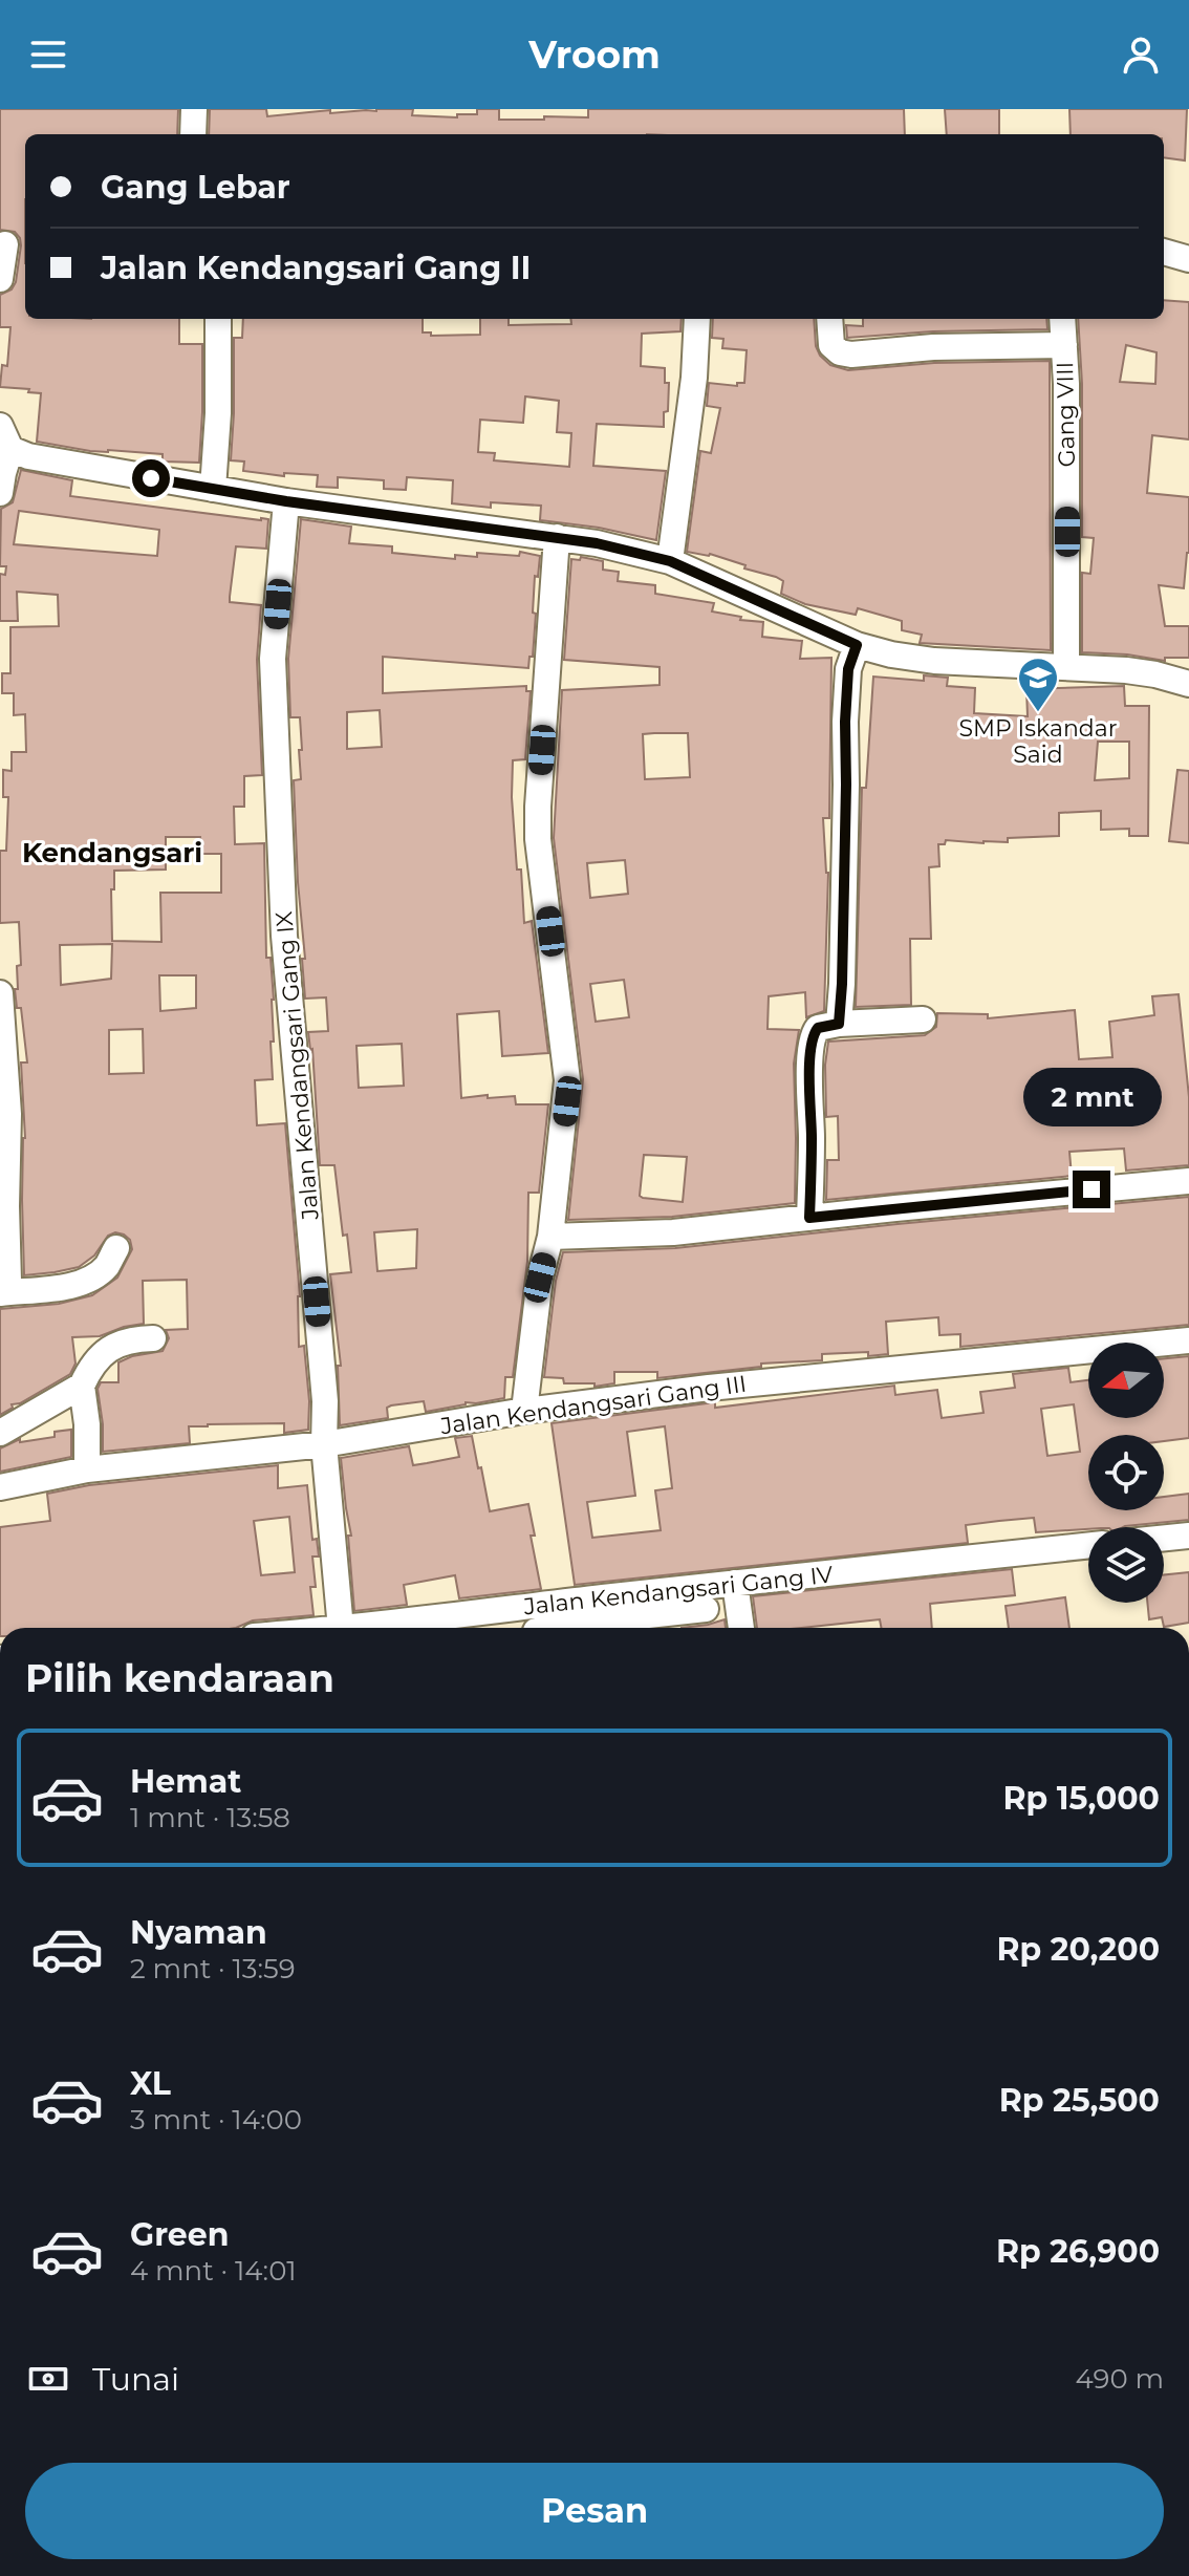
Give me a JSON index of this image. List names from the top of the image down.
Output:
{
  "streets": {
    "street": [
      "Gang VIII",
      "Jalan Kendangsari Gang IX",
      "Jalan Kendangsari Gang III",
      "Jalan Kendangsari Gang IV"
    ]
  },
  "crossings": [
    ["Jalan Kendangsari Gang IX", "Jalan Kendangsari Gang III"]
  ],
  "districts": ["Kendangsari"],
  "places": {
    "school or university": ["SMP Iskandar Said"]
  },
  "north": "left",
  "page": {
    "header": "Vroom",
    "banner": ["Gang Lebar", "Jalan Kendangsari Gang II"],
    "bubble": "2 mnt",
    "heading": "Pilih kendaraan",
    "list": [
      {
        "name": "Hemat",
        "note": "1 mnt · 13:58",
        "value": "Rp 15,000"
      },
      {
        "name": "Nyaman",
        "note": "2 mnt · 13:59",
        "value": "Rp 20,200"
      },
      {
        "name": "XL",
        "note": "3 mnt · 14:00",
        "value": "Rp 25,500"
      },
      {
        "name": "Green",
        "note": "4 mnt · 14:01",
        "value": "Rp 26,900"
      }
    ],
    "pay": ["Tunai", "490 m"],
    "buttons": "Pesan"
  }
}
